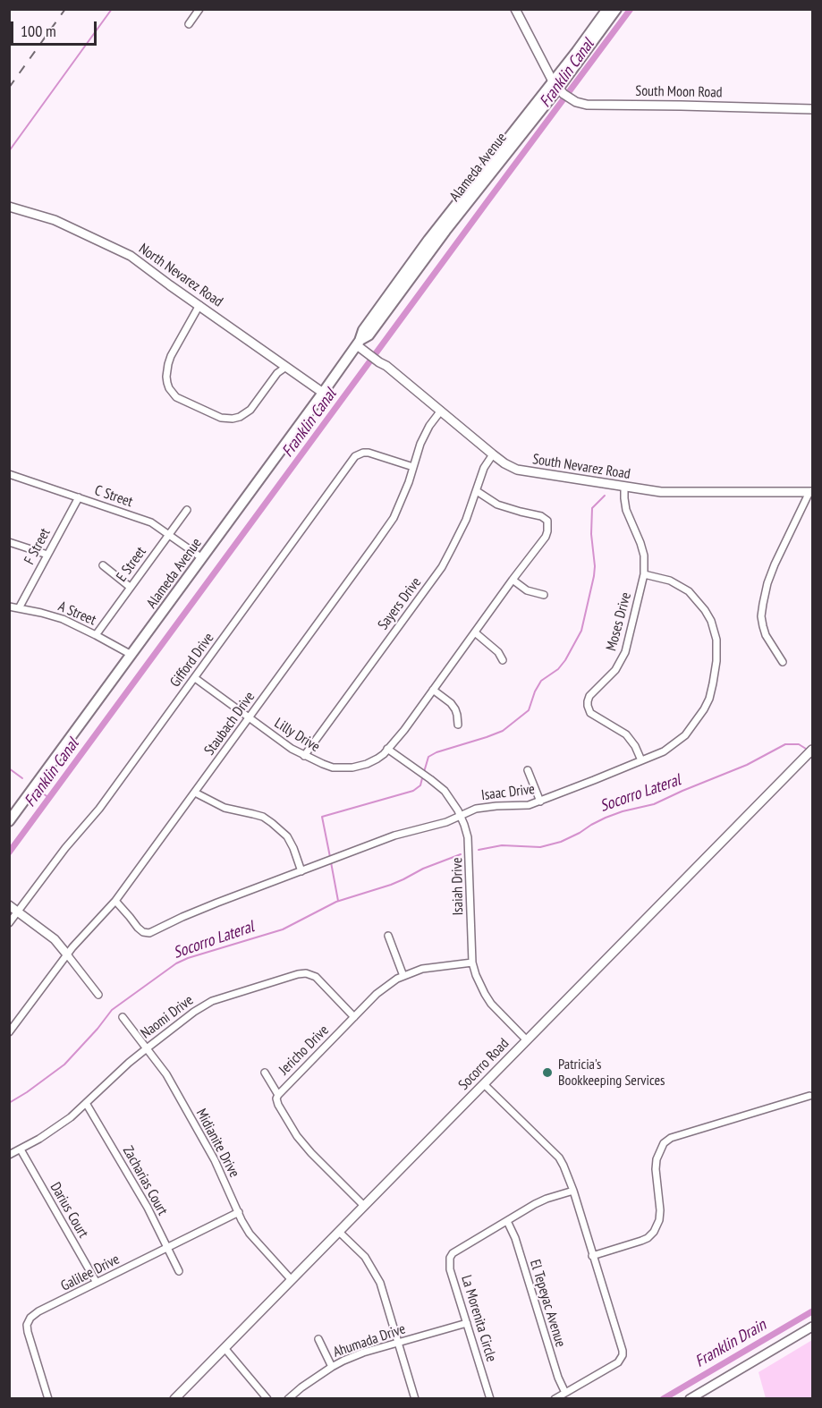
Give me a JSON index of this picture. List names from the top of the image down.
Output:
{
  "streets": {
    "main road": ["Alameda Avenue"],
    "street": [
      "South Moon Road",
      "North Nevarez Road",
      "South Nevarez Road",
      "C Street",
      "F Street",
      "E Street",
      "Sayers Drive",
      "A Street",
      "Moses Drive",
      "Gifford Drive",
      "Staubach Drive",
      "Lilly Drive",
      "Isaac Drive",
      "Isaiah Drive",
      "Naomi Drive",
      "Jericho Drive",
      "Socorro Road",
      "Midianite Drive",
      "Zacharias Court",
      "Darius Court",
      "Galilee Drive",
      "El Tepeyac Avenue",
      "La Morenita Circle",
      "Ahumada Drive"
    ]
  },
  "crossings": [
    ["South Moon Road", "Alameda Avenue"],
    ["Alameda Avenue", "North Nevarez Road"],
    ["Alameda Avenue", "South Nevarez Road"],
    ["Alameda Avenue", "C Street"],
    ["Alameda Avenue", "A Street"],
    ["South Nevarez Road", "Sayers Drive"],
    ["South Nevarez Road", "Moses Drive"],
    ["South Nevarez Road", "Staubach Drive"],
    ["C Street", "F Street"],
    ["C Street", "E Street"],
    ["F Street", "A Street"],
    ["E Street", "A Street"],
    ["Sayers Drive", "Lilly Drive"],
    ["Moses Drive", "Isaac Drive"],
    ["Gifford Drive", "Staubach Drive"],
    ["Gifford Drive", "Lilly Drive"],
    ["Staubach Drive", "Lilly Drive"],
    ["Staubach Drive", "Isaac Drive"],
    ["Lilly Drive", "Isaiah Drive"],
    ["Isaac Drive", "Isaiah Drive"],
    ["Isaiah Drive", "Jericho Drive"],
    ["Isaiah Drive", "Socorro Road"],
    ["Naomi Drive", "Jericho Drive"],
    ["Naomi Drive", "Midianite Drive"],
    ["Naomi Drive", "Zacharias Court"],
    ["Naomi Drive", "Darius Court"],
    ["Jericho Drive", "Socorro Road"],
    ["Socorro Road", "Midianite Drive"],
    ["Midianite Drive", "Galilee Drive"],
    ["Zacharias Court", "Galilee Drive"],
    ["Darius Court", "Galilee Drive"],
    ["El Tepeyac Avenue", "La Morenita Circle"],
    ["La Morenita Circle", "Ahumada Drive"]
  ],
  "water": ["Franklin Canal", "Socorro Lateral", "Franklin Drain"],
  "places": ["Patricia's Bookkeeping Services"],
  "scale_bar": "100 m"
}
